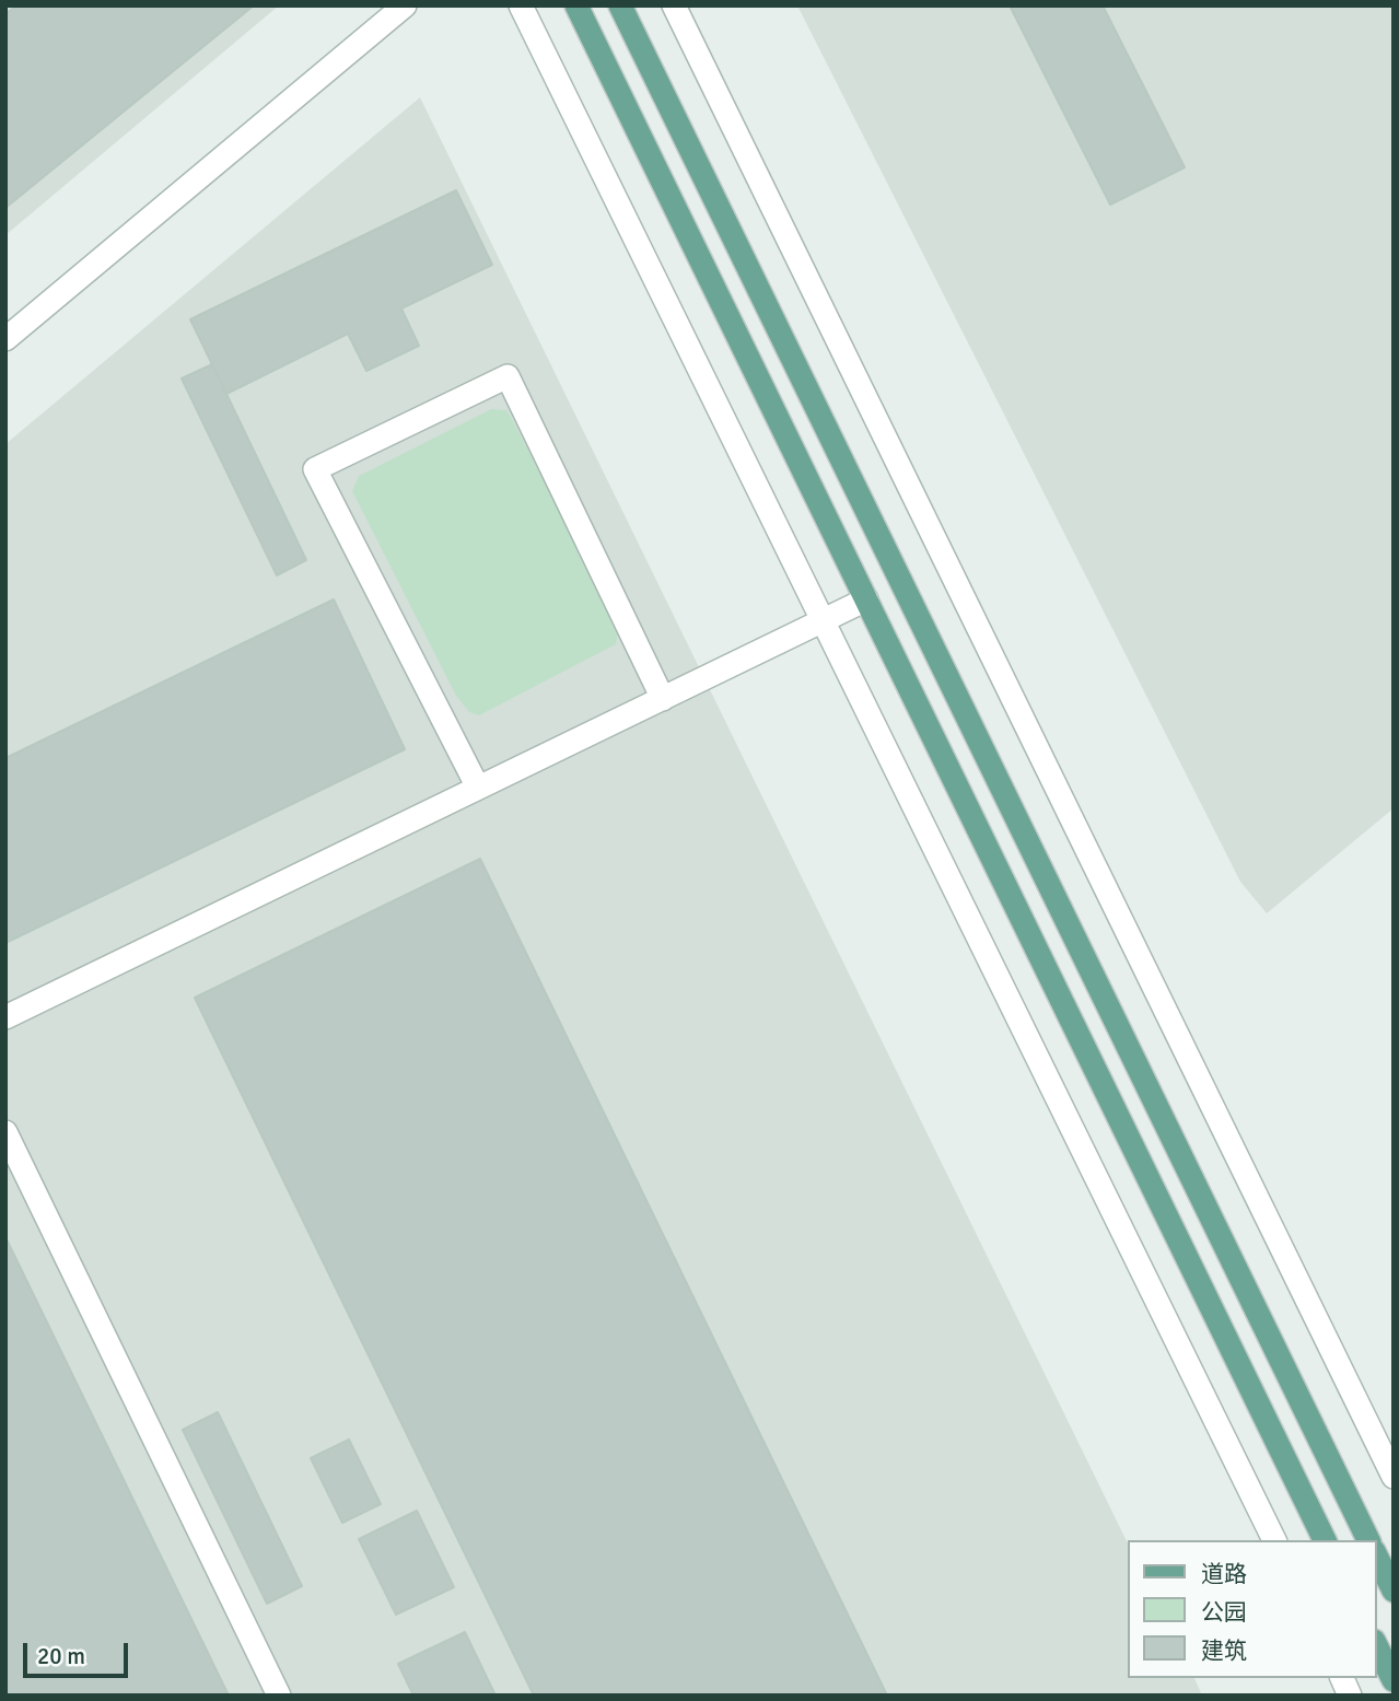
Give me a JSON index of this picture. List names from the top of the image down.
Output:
{
  "legend": ["道路", "公园", "建筑"],
  "scale_bar": "20 m"
}
